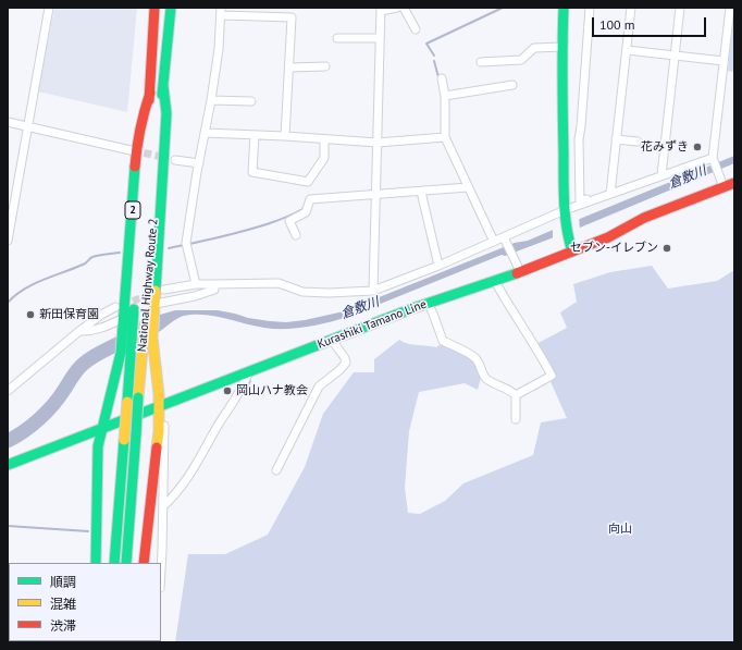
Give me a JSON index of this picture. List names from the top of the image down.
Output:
{
  "streets": {
    "main road": ["2", "National Highway Route 2", "Kurashiki Tamano Line"]
  },
  "crossings": [
    ["2", "National Highway Route 2"],
    ["2", "Kurashiki Tamano Line"]
  ],
  "water": ["倉敷川"],
  "parks": ["向山"],
  "places": [
    "花みずき",
    "セブン-イレブン",
    "新田保育園",
    "岡山ハナ教会"
  ],
  "legend": ["順調", "混雑", "渋滞"],
  "scale_bar": "100 m"
}
